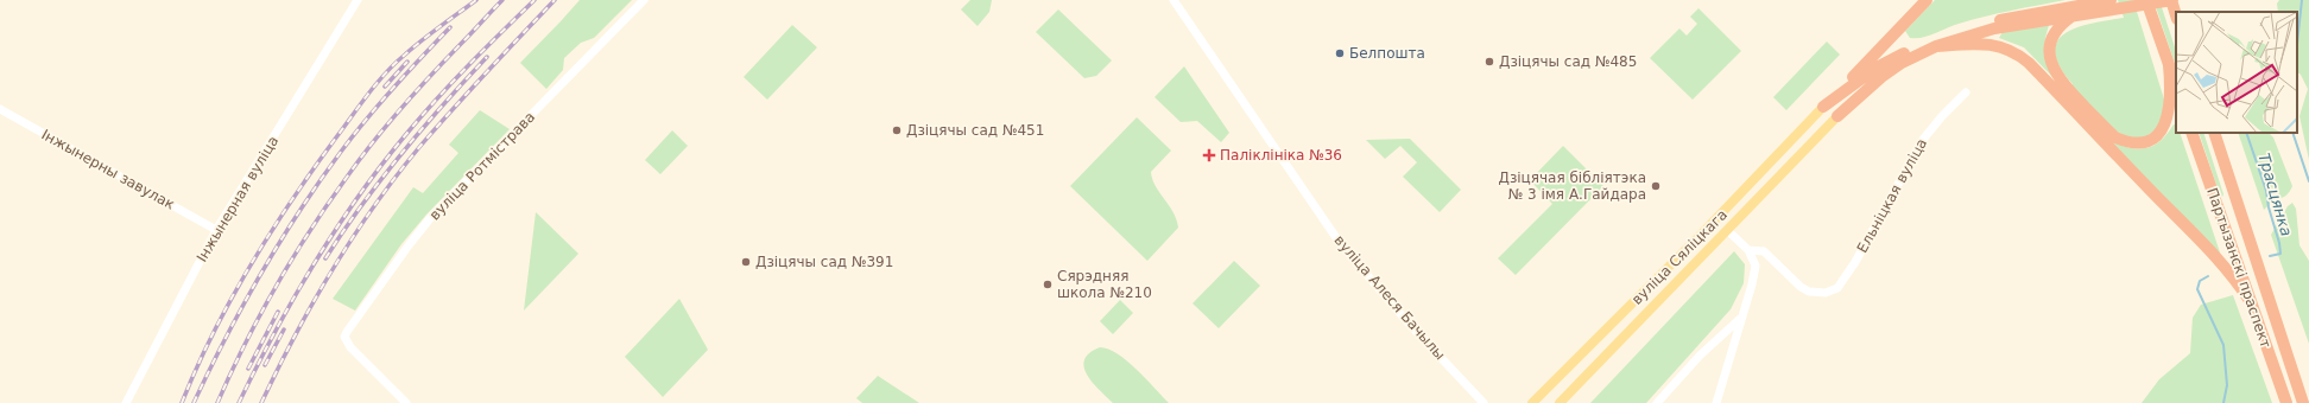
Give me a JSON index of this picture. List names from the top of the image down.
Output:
{
  "streets": {
    "highway": ["Партызанскі праспект"],
    "main road": ["вуліца Сяліцкага"],
    "street": [
      "вуліца Ротмістрава",
      "Інжынерны завулак",
      "Ельніцкая вуліца",
      "Інжынерная вуліца",
      "вуліца Алеся Бачылы"
    ]
  },
  "crossings": [
    ["Інжынерны завулак", "Інжынерная вуліца"]
  ],
  "water": ["Трасцянка"],
  "places": {
    "other": [
      "Белпошта",
      "Дзіцячы сад №485",
      "Дзіцячы сад №451",
      "Дзіцячая бібліятэка № 3 імя А.Гайдара",
      "Дзіцячы сад №391",
      "Сярэдняя школа №210"
    ],
    "health": ["Паліклініка №36"]
  }
}
